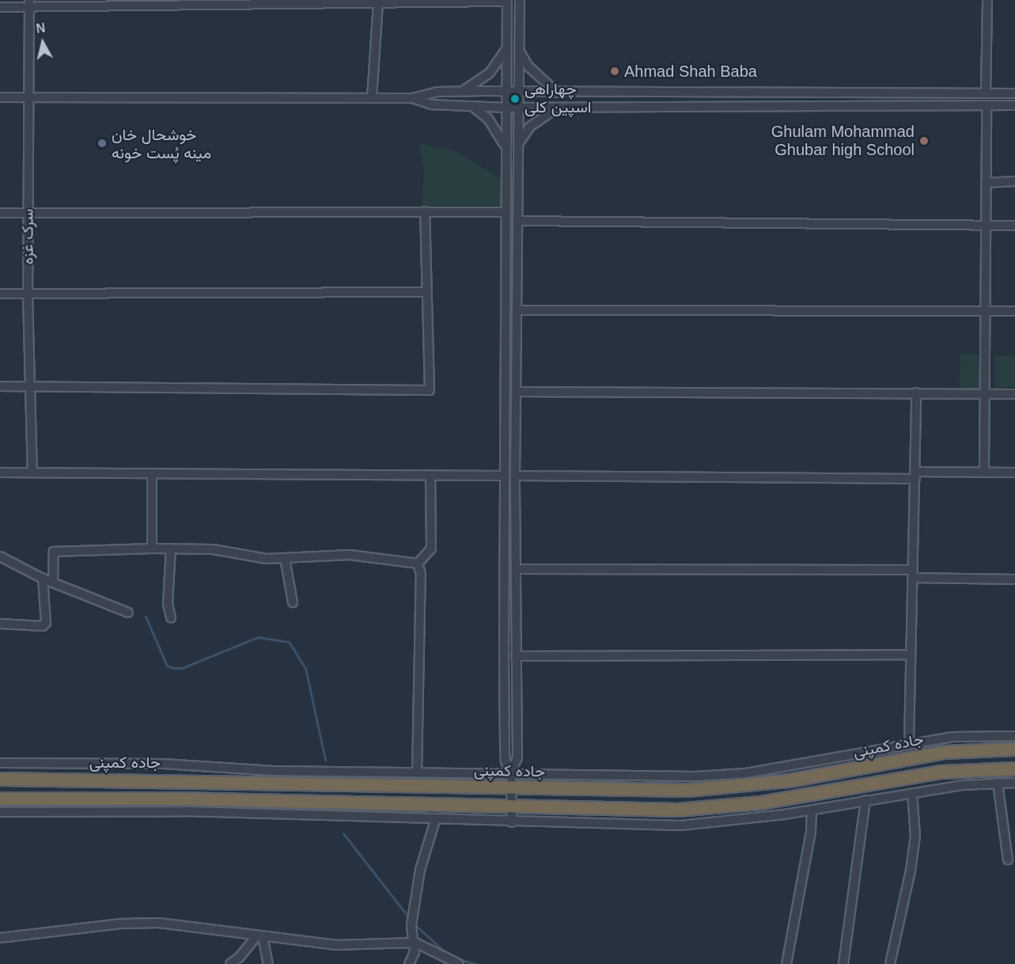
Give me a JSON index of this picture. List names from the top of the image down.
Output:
{
  "streets": {
    "highway": ["جاده کمپنی"],
    "street": ["سرک غزه"]
  },
  "places": [
    "Ahmad Shah Baba",
    "چهاراهی اسپین کلی",
    "Ghulam Mohammad Ghubar high School",
    "خوشحال خان مینه پُست خونه"
  ],
  "north": "top"
}
